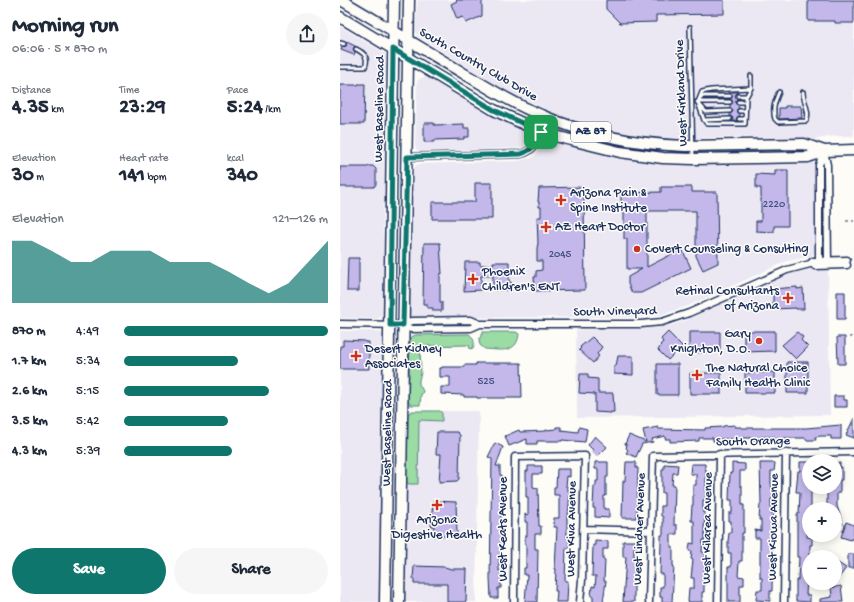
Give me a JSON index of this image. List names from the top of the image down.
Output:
{
  "streets": {
    "main road": ["South Country Club Drive", "West Baseline Road", "AZ 87"],
    "street": [
      "South Vineyard",
      "South Orange",
      "West Kiowa Avenue",
      "West Kilarea Avenue",
      "West Keats Avenue",
      "West Kiva Avenue",
      "West Lindner Avenue"
    ],
    "lane": ["West Kirkland Drive"]
  },
  "crossings": [
    ["South Country Club Drive", "West Kirkland Drive"],
    ["South Country Club Drive", "West Baseline Road"],
    ["West Baseline Road", "South Vineyard"],
    ["South Orange", "West Kiowa Avenue"],
    ["South Orange", "West Kilarea Avenue"],
    ["South Orange", "West Lindner Avenue"],
    ["West Keats Avenue", "West Kiva Avenue"]
  ],
  "places": {
    "health": [
      "Arizona Pain & Spine Institute",
      "AZ Heart Doctor",
      "Phoenix Children's ENT",
      "Retinal Consultants of Arizona",
      "Desert Kidney Associates",
      "The Natural Choice Family Health Clinic",
      "Arizona Digestive Health"
    ],
    "other": ["Covert Counseling & Consulting", "Gary Knighton, D.O."]
  },
  "house_numbers": ["2220", "2045", "525"],
  "page": {
    "heading": ["Morning run", "06:06 · 5 × 870 m"],
    "stats": [
      ["Distance", "4.35 km"],
      ["Time", "23:29"],
      ["Pace", "5:24 /km"],
      ["Elevation", "30 m"],
      ["Heart rate", "141 bpm"],
      ["kcal", "340"]
    ],
    "chart": ["Elevation", "121–126 m"],
    "list": [
      {
        "name": "870 m",
        "note": "4:49"
      },
      {
        "name": "1.7 km",
        "note": "5:34"
      },
      {
        "name": "2.6 km",
        "note": "5:15"
      },
      {
        "name": "3.5 km",
        "note": "5:42"
      },
      {
        "name": "4.3 km",
        "note": "5:39"
      }
    ],
    "map_buttons": ["+", "−"],
    "buttons": ["Save", "Share"]
  }
}
